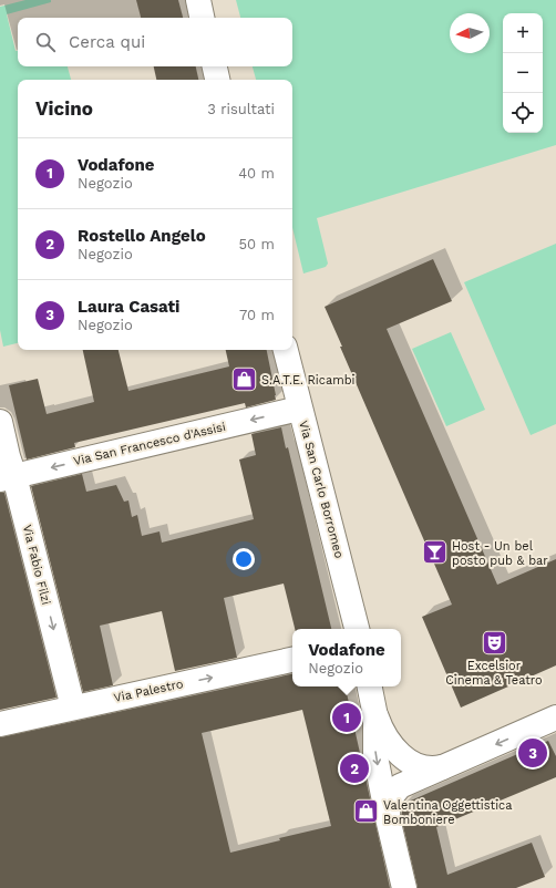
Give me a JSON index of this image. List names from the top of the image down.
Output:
{
  "streets": {
    "street": [
      "Via San Francesco d'Assisi",
      "Via San Carlo Borromeo",
      "Via Fabio Filzi",
      "Via Palestro"
    ]
  },
  "crossings": [
    ["Via San Francesco d'Assisi", "Via San Carlo Borromeo"],
    ["Via San Francesco d'Assisi", "Via Fabio Filzi"],
    ["Via Fabio Filzi", "Via Palestro"]
  ],
  "one_way": ["Via San Francesco d'Assisi", "Via Fabio Filzi", "Via Palestro"],
  "places": {
    "shop": ["S.A.T.E. Ricambi", "Valentina Oggettistica Bomboniere"],
    "bar": ["Host - Un bel posto pub & bar"],
    "theatre": ["Excelsior Cinema & Teatro"]
  },
  "north": "left",
  "page": {
    "map_buttons": ["+", "−"],
    "search": "Cerca qui",
    "heading": ["Vicino", "3 risultati"],
    "list": [
      {
        "mark": "1",
        "name": "Vodafone",
        "note": "Negozio",
        "value": "40 m"
      },
      {
        "mark": "2",
        "name": "Rostello Angelo",
        "note": "Negozio",
        "value": "50 m"
      },
      {
        "mark": "3",
        "name": "Laura Casati",
        "note": "Negozio",
        "value": "70 m"
      }
    ],
    "popup": ["Vodafone", "Negozio"],
    "pins": ["1", "3", "2"]
  }
}
